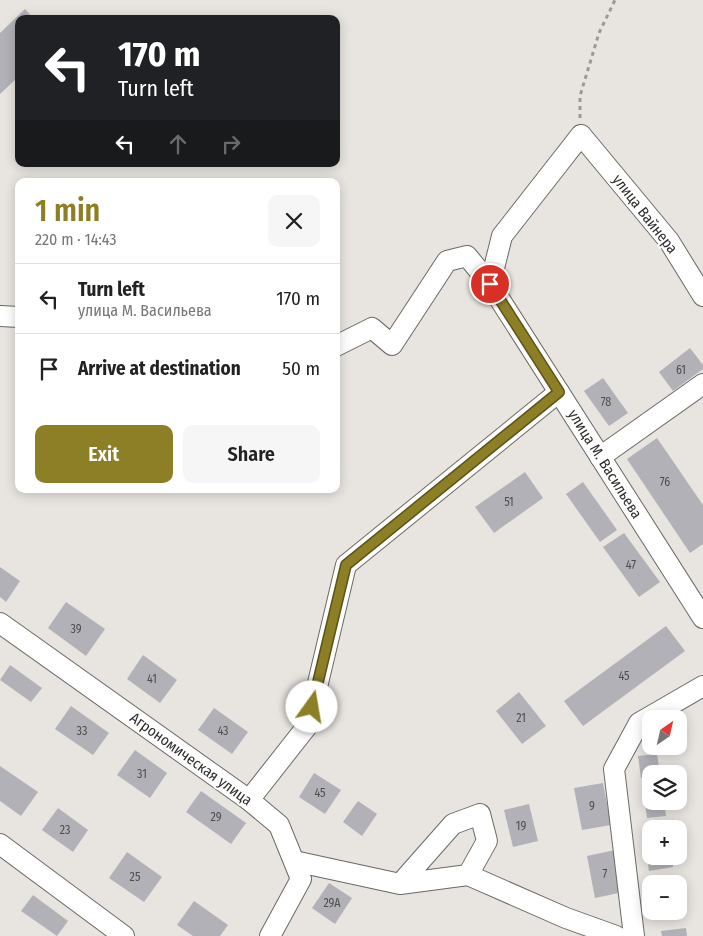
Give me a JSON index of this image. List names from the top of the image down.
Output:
{
  "streets": {
    "street": ["улица Вайнера", "улица М. Васильева", "Агрономическая улица"]
  },
  "house_numbers": [
    "61",
    "78",
    "76",
    "51",
    "47",
    "39",
    "45",
    "41",
    "21",
    "33",
    "43",
    "31",
    "45",
    "9",
    "29",
    "19",
    "23",
    "7",
    "25",
    "29А"
  ],
  "north": "top right",
  "page": {
    "turn": ["170 m", "Turn left"],
    "heading": ["1 min", "220 m · 14:43"],
    "list": [
      {
        "name": "Turn left",
        "note": "улица М. Васильева",
        "value": "170 m"
      },
      {
        "name": "Arrive at destination",
        "value": "50 m"
      }
    ],
    "buttons": ["Exit", "Share"],
    "map_buttons": ["+", "−"]
  }
}
